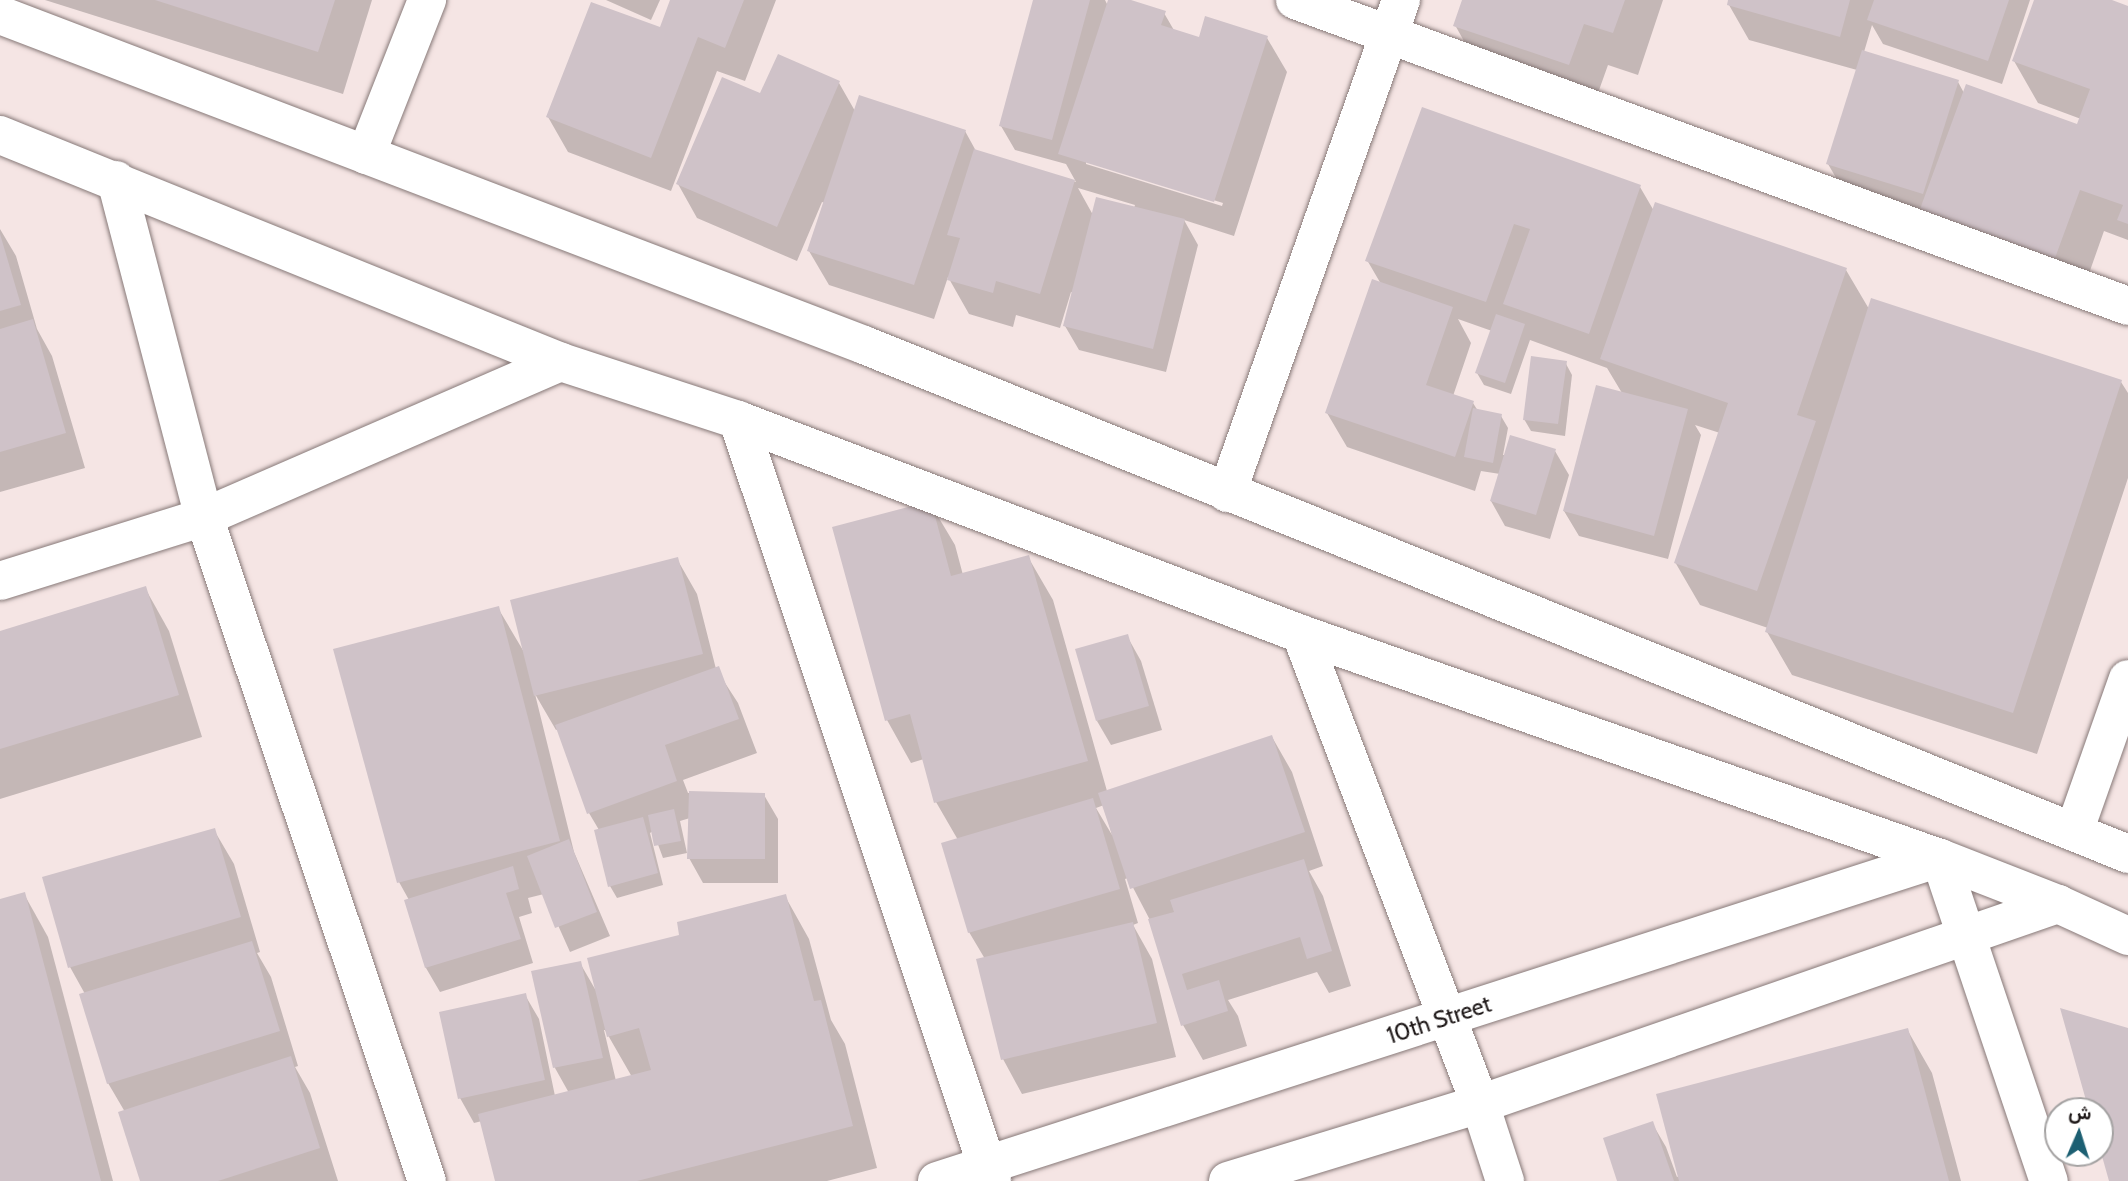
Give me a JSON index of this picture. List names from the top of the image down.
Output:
{
  "streets": {
    "street": ["10th Street"]
  },
  "north": "top"
}
